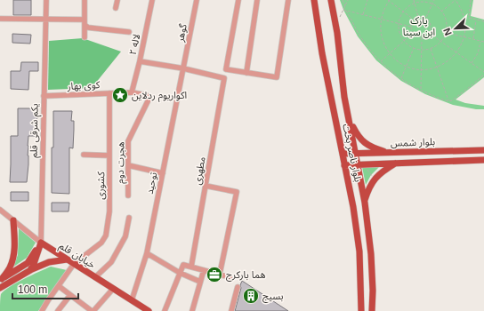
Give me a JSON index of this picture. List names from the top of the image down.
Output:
{
  "streets": {
    "main road": ["بلوار شمس", "بلوار ناصر بخت", "خیابان قلم"],
    "street": [
      "گوهر",
      "لاله ۲",
      "کوی بهار",
      "یکم شرقی قلم",
      "هجرت دوم",
      "مطهری",
      "توحید",
      "کشوری"
    ]
  },
  "crossings": [
    ["گوهر", "مطهری"],
    ["گوهر", "توحید"],
    ["لاله ۲", "کوی بهار"],
    ["کوی بهار", "یکم شرقی قلم"],
    ["کوی بهار", "هجرت دوم"],
    ["کوی بهار", "کشوری"],
    ["یکم شرقی قلم", "خیابان قلم"],
    ["بلوار شمس", "بلوار ناصر بخت"],
    ["مطهری", "توحید"],
    ["توحید", "خیابان قلم"],
    ["کشوری", "خیابان قلم"]
  ],
  "parks": ["پارک ابن سینا"],
  "places": {
    "place": ["اکواریوم ردلاین"],
    "office": ["هما بارکرج"],
    "building": ["بسیج"]
  },
  "scale_bar": "100 m",
  "north": "bottom left"
}
